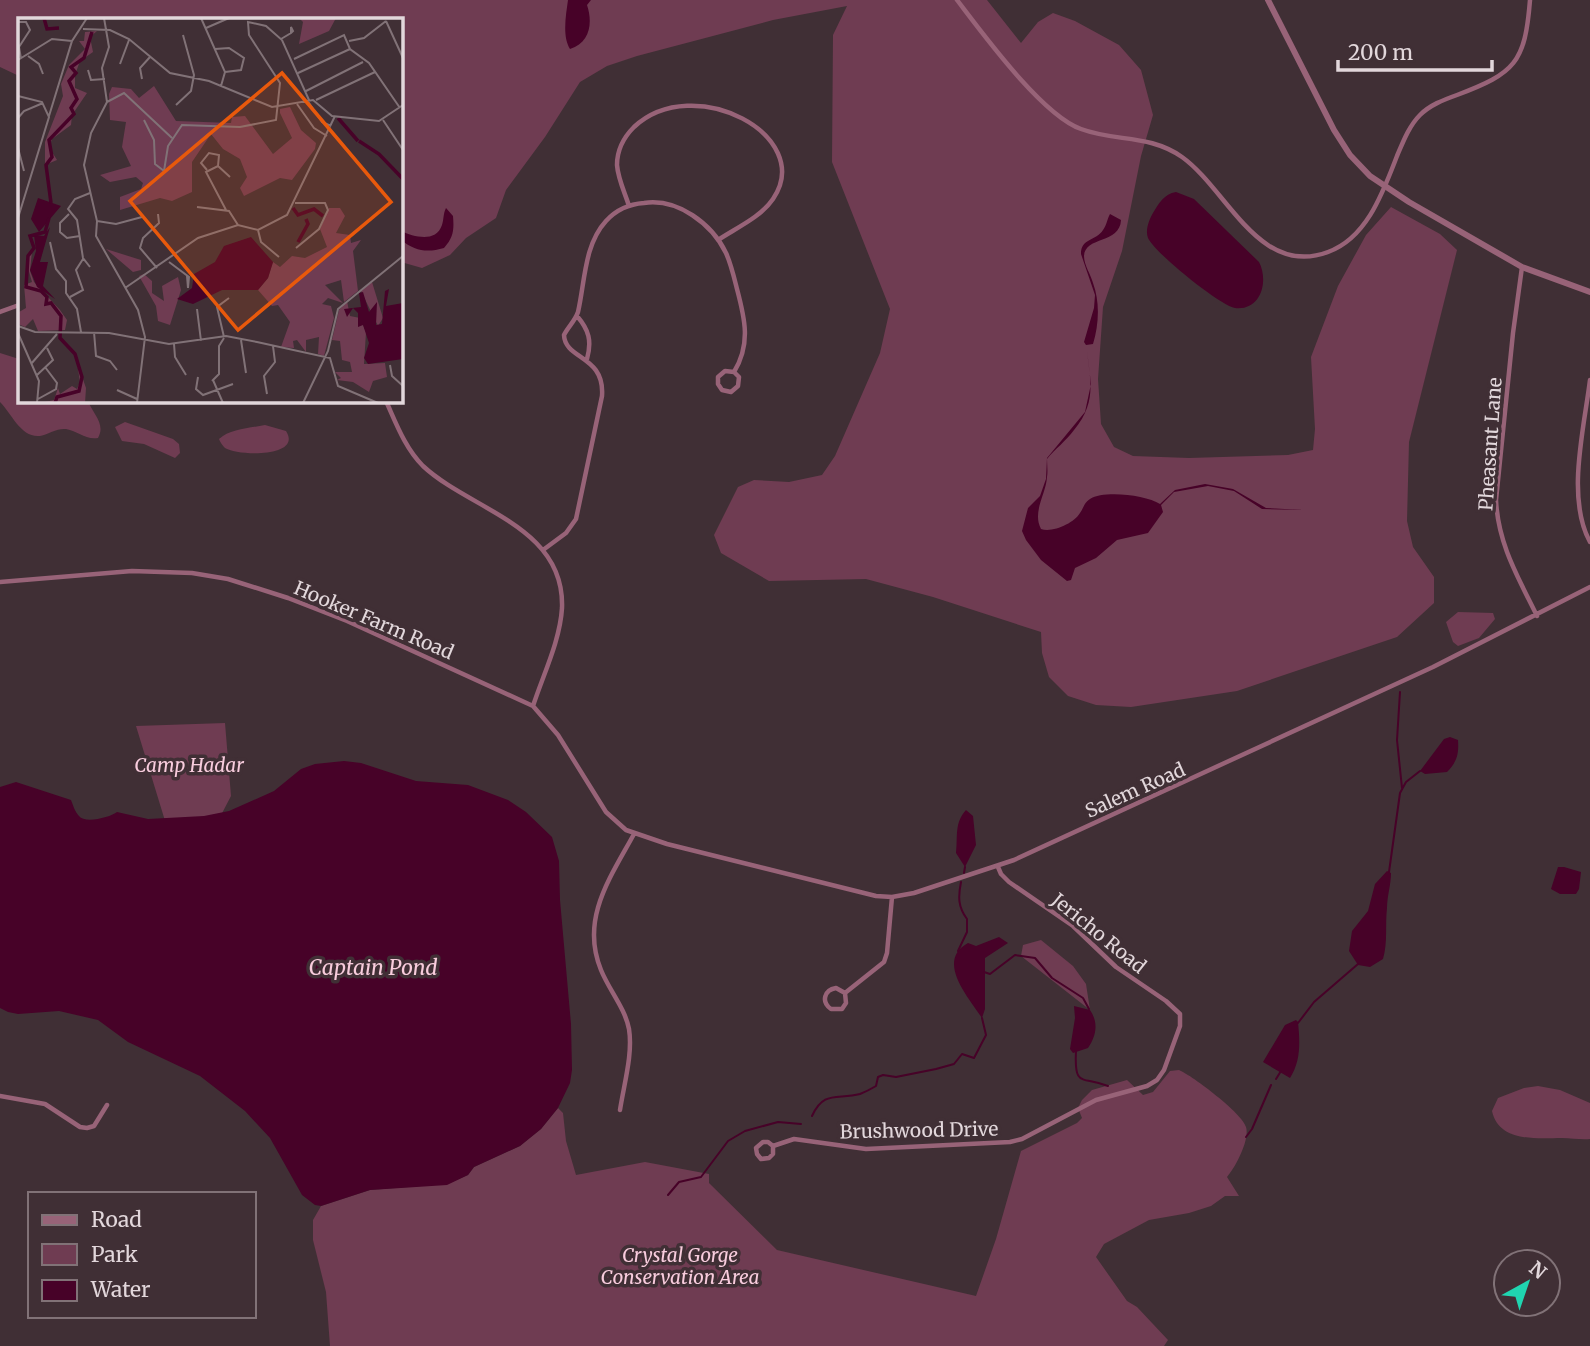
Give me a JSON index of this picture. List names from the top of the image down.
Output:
{
  "streets": {
    "street": [
      "Pheasant Lane",
      "Hooker Farm Road",
      "Salem Road",
      "Jericho Road",
      "Brushwood Drive"
    ]
  },
  "crossings": [
    ["Pheasant Lane", "Salem Road"],
    ["Hooker Farm Road", "Salem Road"],
    ["Salem Road", "Jericho Road"],
    ["Jericho Road", "Brushwood Drive"]
  ],
  "water": ["Captain Pond"],
  "parks": ["Camp Hadar", "Crystal Gorge Conservation Area"],
  "legend": ["Road", "Park", "Water"],
  "scale_bar": "200 m",
  "north": "top right"
}
